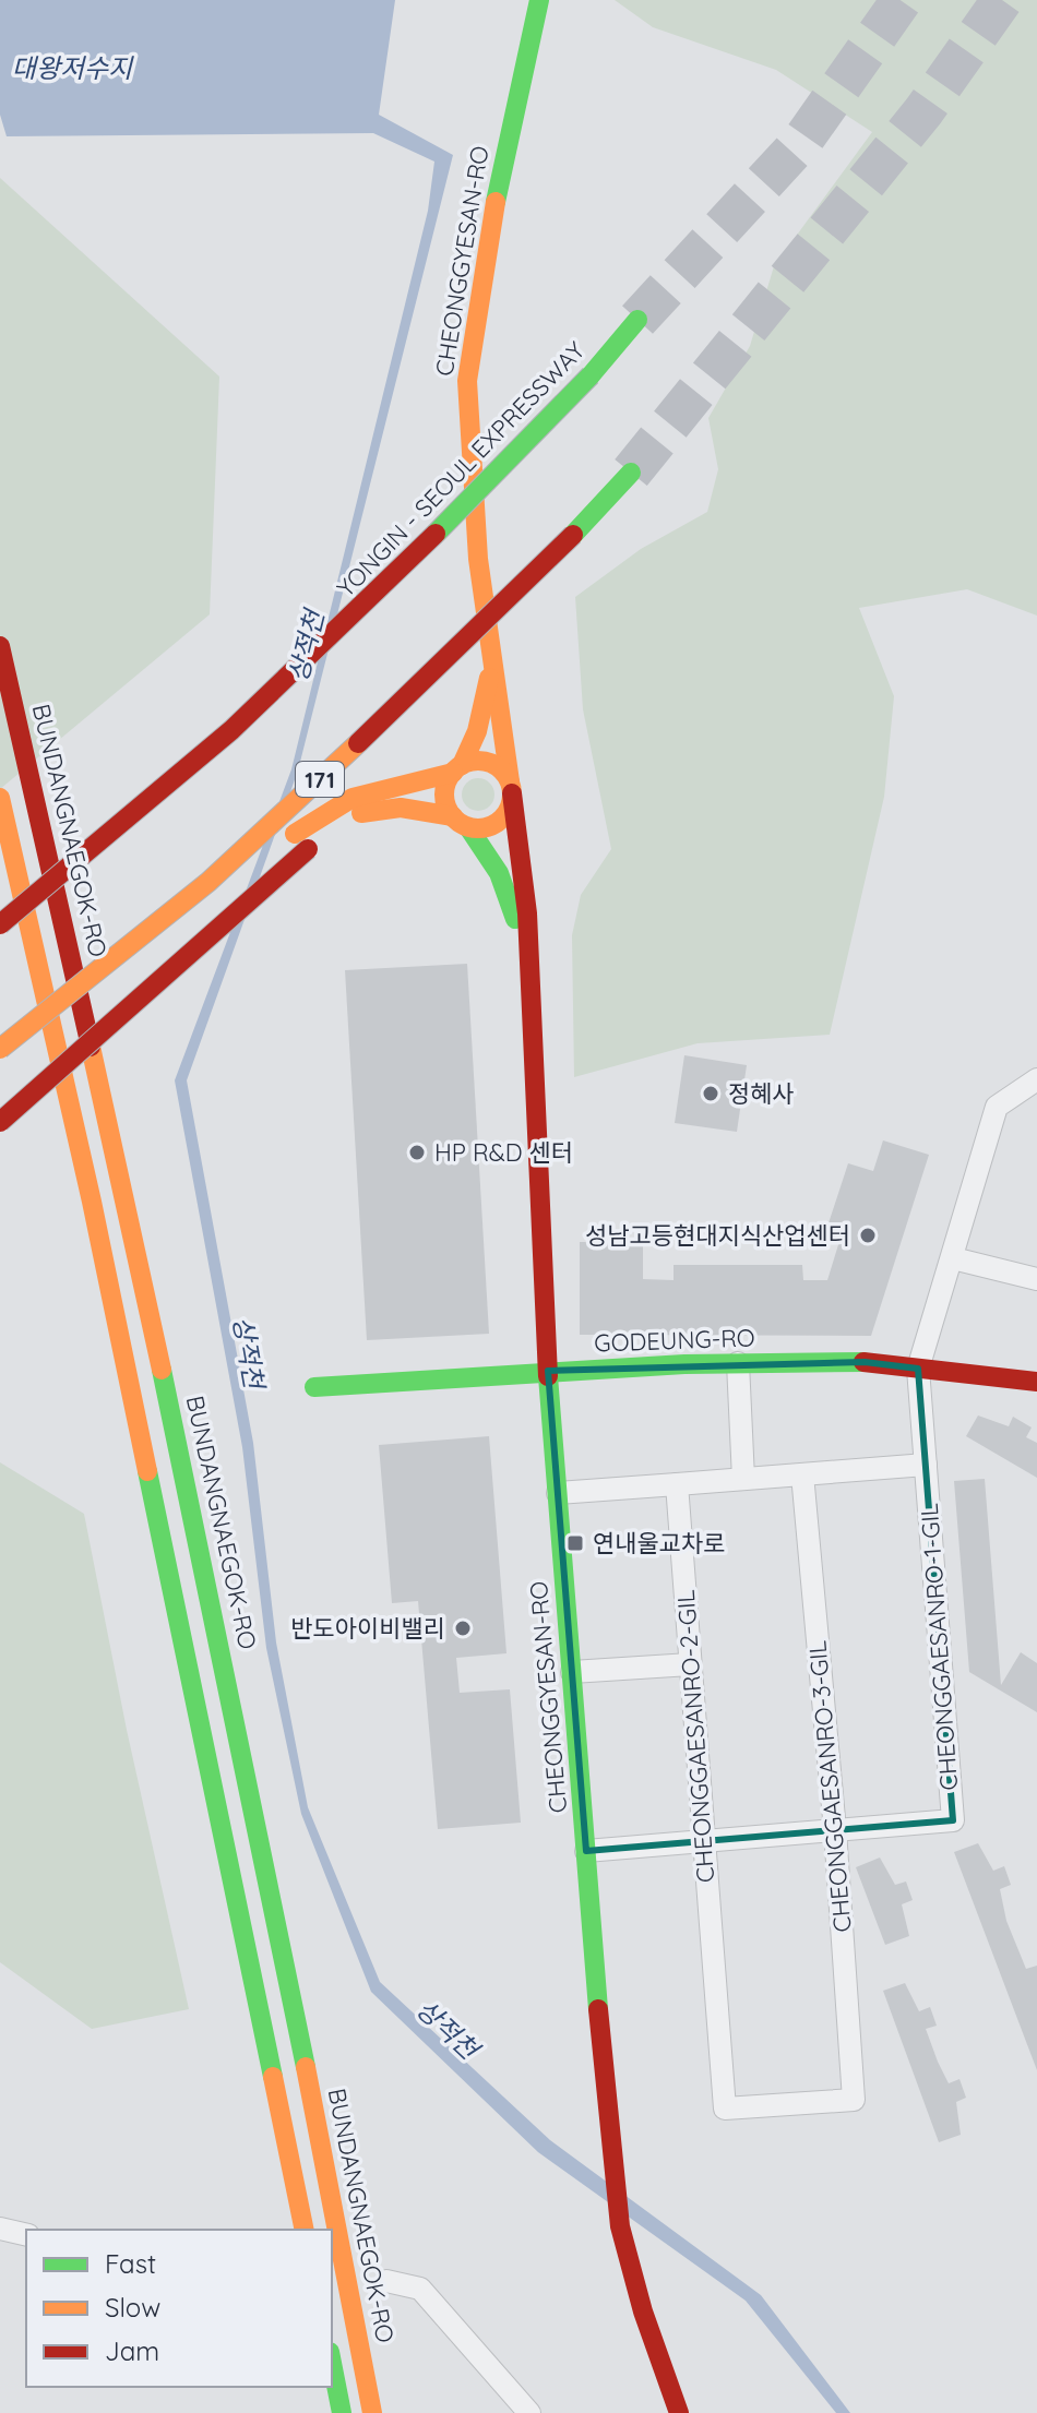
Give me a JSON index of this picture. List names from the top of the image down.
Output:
{
  "streets": {
    "main road": [
      "CHEONGGYESAN-RO",
      "YONGIN - SEOUL EXPRESSWAY",
      "171",
      "BUNDANGNAEGOK-RO",
      "GODEUNG-RO"
    ],
    "street": ["CHEONGGAESANRO-1-GIL", "CHEONGGAESANRO-2-GIL", "CHEONGGAESANRO-3-GIL"]
  },
  "crossings": [
    ["CHEONGGYESAN-RO", "GODEUNG-RO"],
    ["CHEONGGYESAN-RO", "CHEONGGAESANRO-1-GIL"],
    ["GODEUNG-RO", "CHEONGGAESANRO-1-GIL"],
    ["CHEONGGAESANRO-1-GIL", "CHEONGGAESANRO-2-GIL"],
    ["CHEONGGAESANRO-1-GIL", "CHEONGGAESANRO-3-GIL"],
    ["CHEONGGAESANRO-2-GIL", "CHEONGGAESANRO-3-GIL"]
  ],
  "water": ["대왕저수지", "상적천"],
  "places": {
    "other": [
      "정혜사",
      "HP R&D 센터",
      "성남고등현대지식산업센터",
      "반도아이비밸리"
    ],
    "transit": ["연내울교차로"]
  },
  "legend": ["Fast", "Slow", "Jam"]
}
